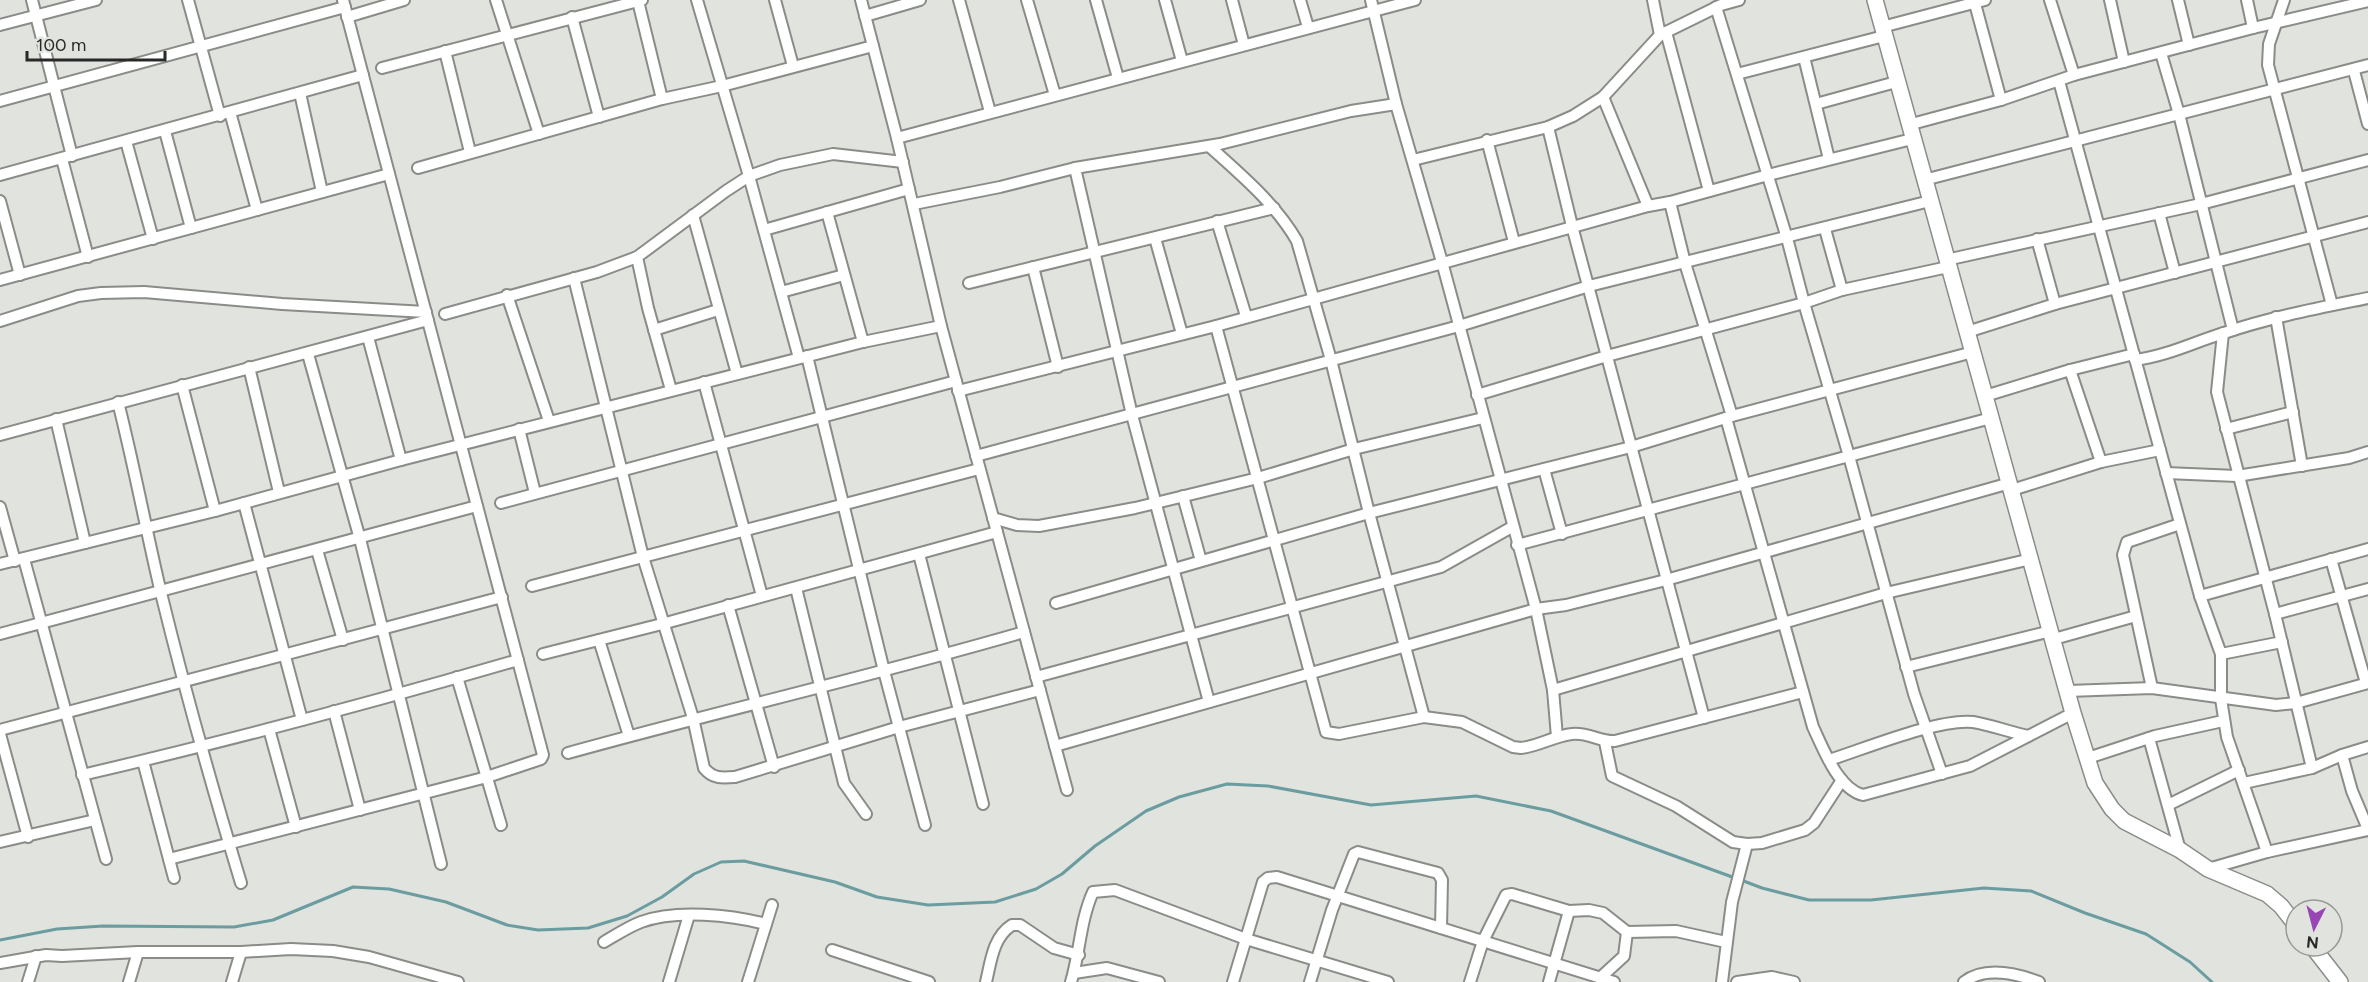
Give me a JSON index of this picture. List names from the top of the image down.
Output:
{
  "scale_bar": "100 m",
  "north": "bottom"
}
